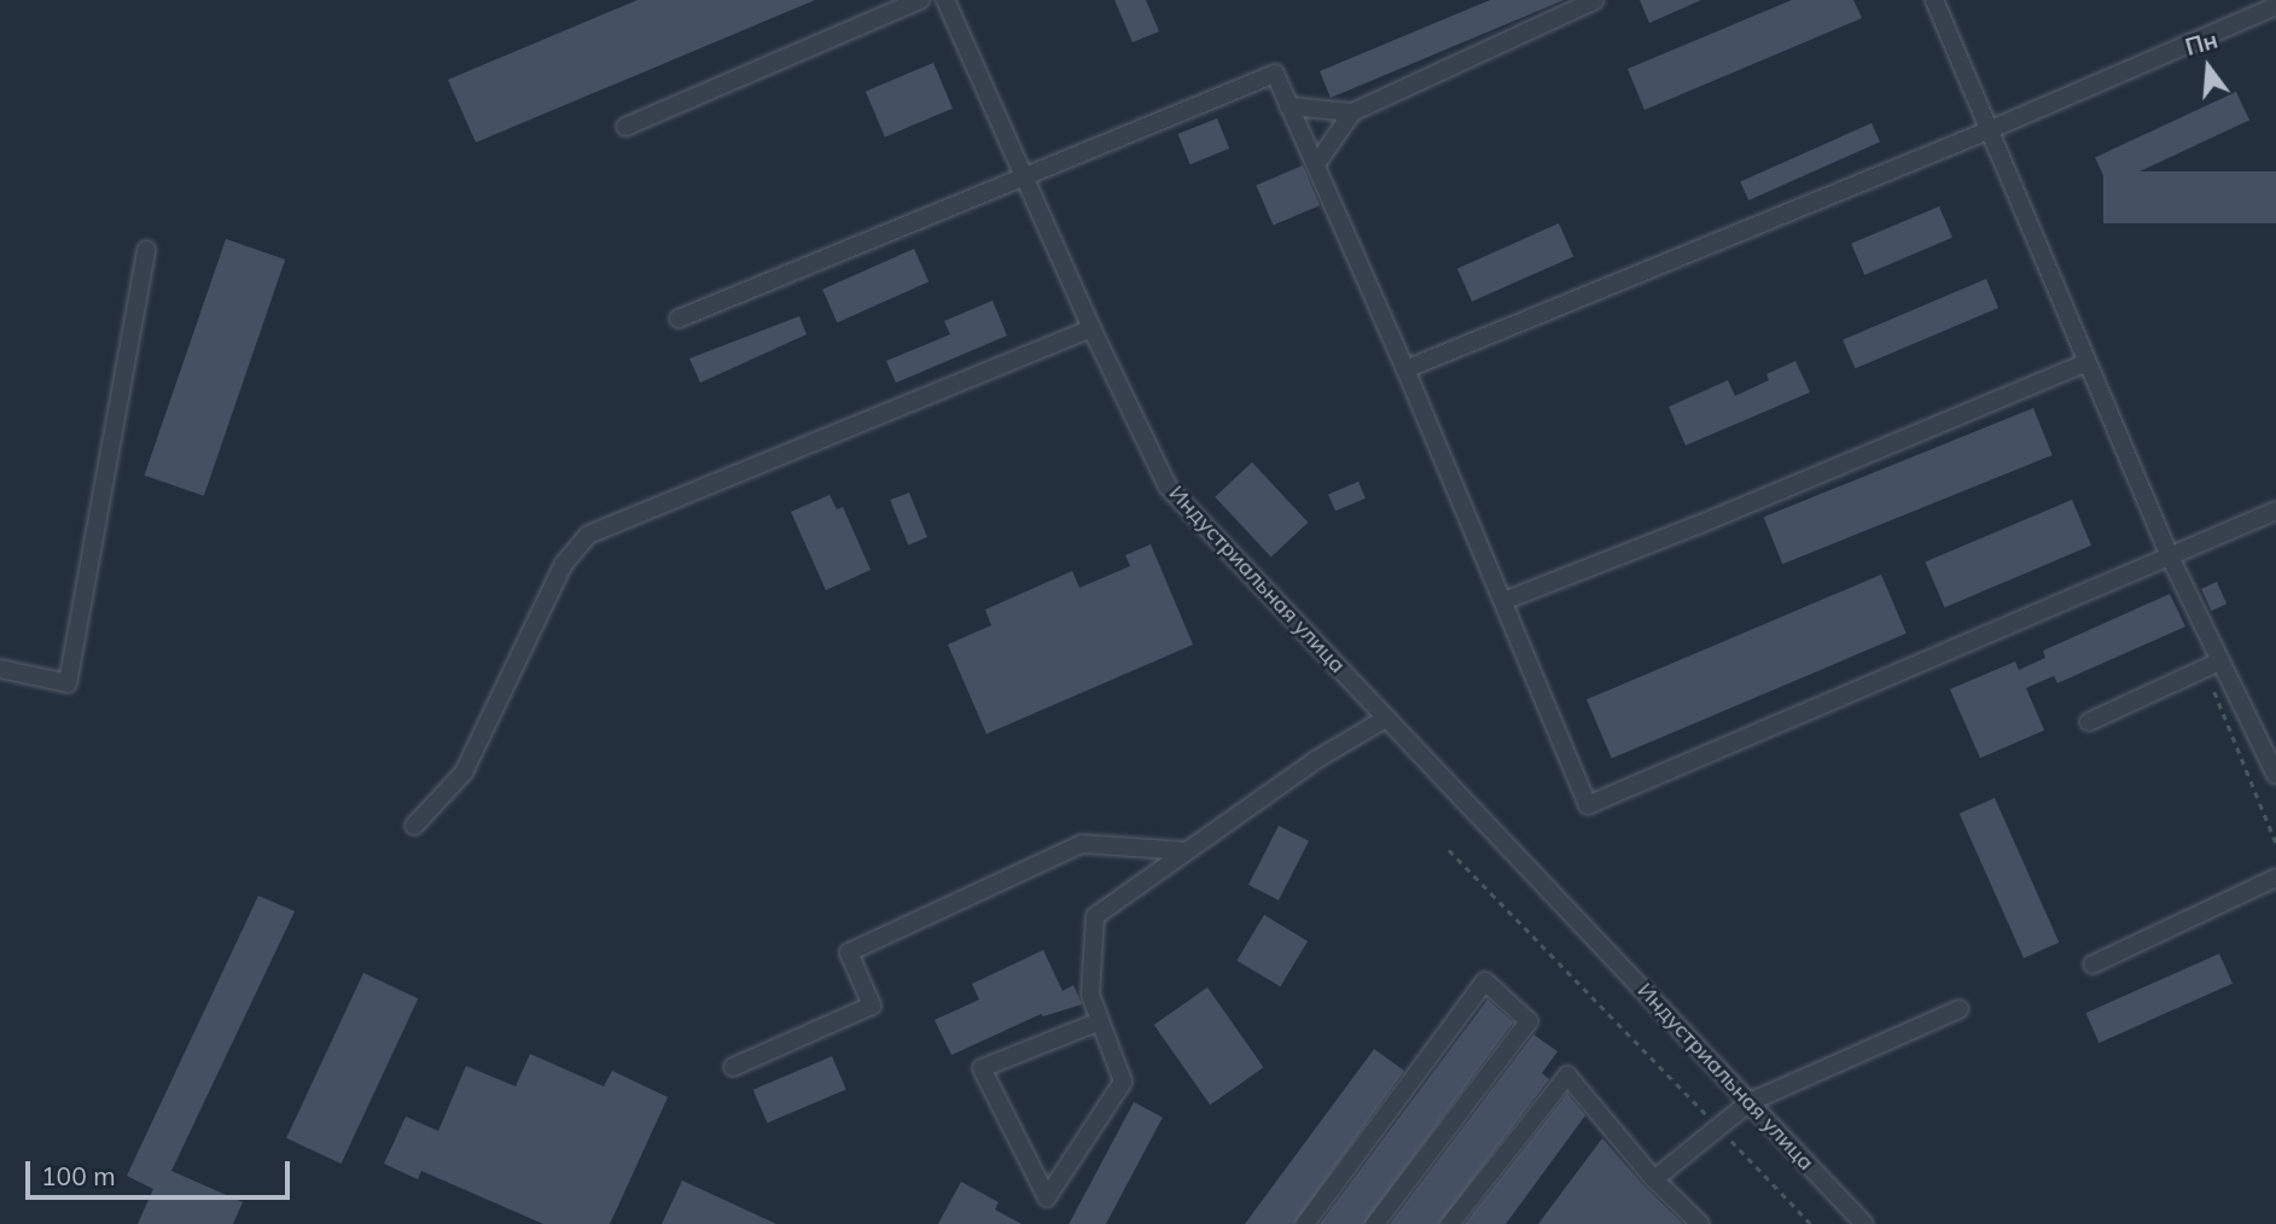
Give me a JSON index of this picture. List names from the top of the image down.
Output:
{
  "streets": {
    "street": ["Индустриальная улица"]
  },
  "scale_bar": "100 m",
  "north": "top"
}
